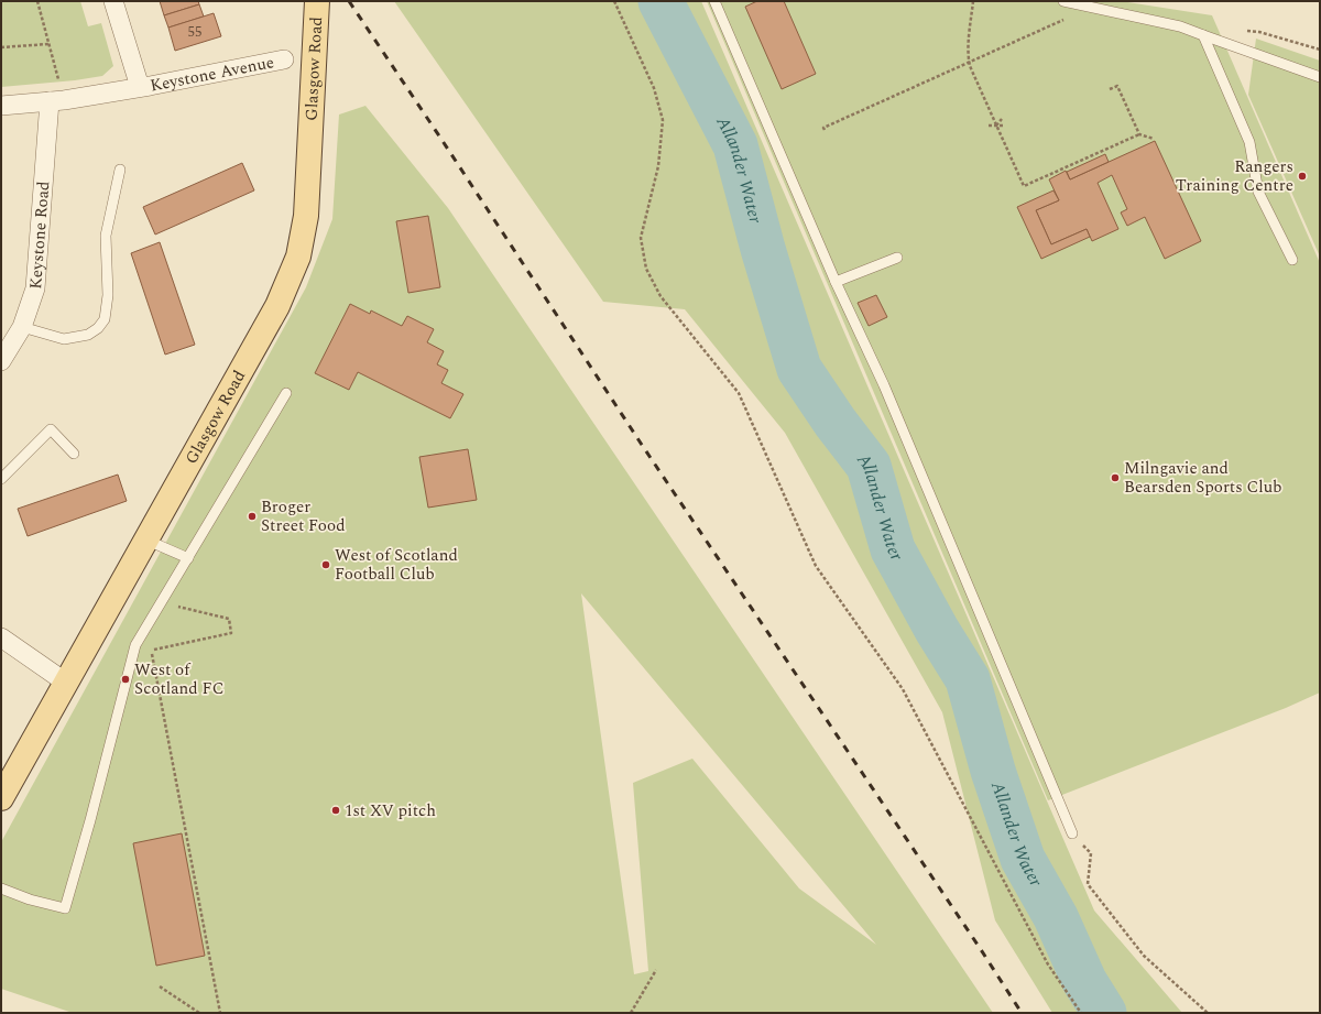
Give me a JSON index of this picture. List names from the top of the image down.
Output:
{
  "streets": {
    "main road": ["Glasgow Road"],
    "street": ["Keystone Avenue", "Keystone Road"]
  },
  "crossings": [
    ["Keystone Avenue", "Keystone Road"]
  ],
  "water": ["Allander Water"],
  "places": [
    "Rangers Training Centre",
    "Milngavie and Bearsden Sports Club",
    "Broger Street Food",
    "West of Scotland Football Club",
    "West of Scotland FC",
    "1st XV pitch"
  ],
  "house_numbers": ["55"]
}
